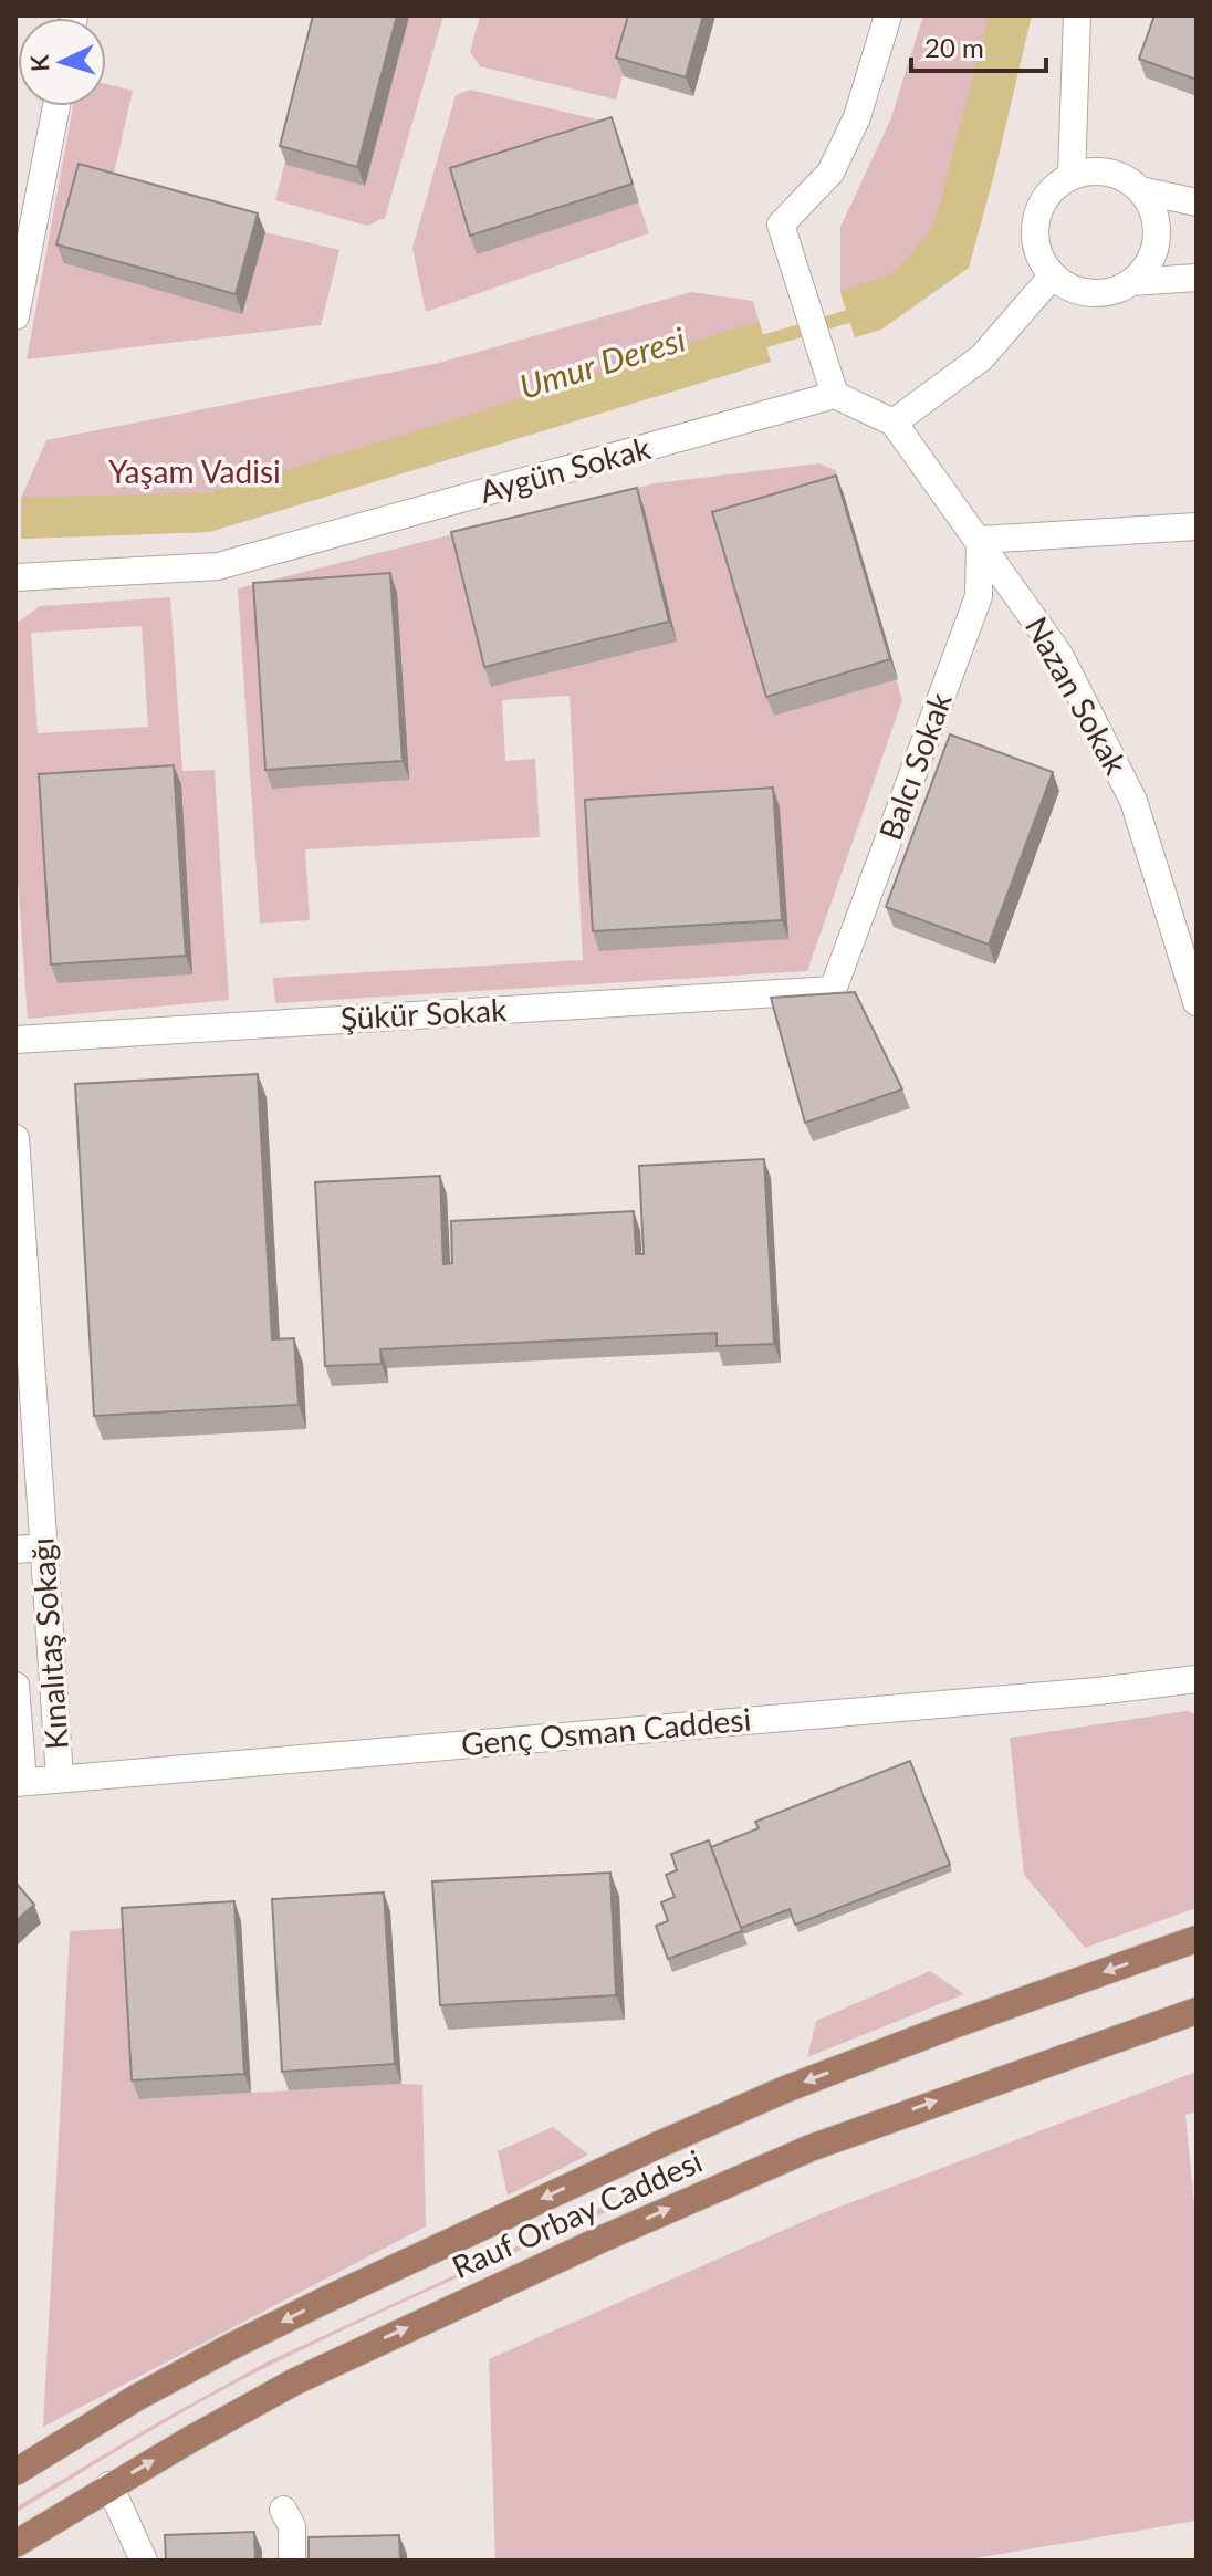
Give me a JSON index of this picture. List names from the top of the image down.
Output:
{
  "streets": {
    "main road": ["Rauf Orbay Caddesi"],
    "street": [
      "Aygün Sokak",
      "Nazan Sokak",
      "Balcı Sokak",
      "Şükür Sokak",
      "Kınalıtaş Sokağı",
      "Genç Osman Caddesi"
    ]
  },
  "crossings": [
    ["Nazan Sokak", "Balcı Sokak"],
    ["Balcı Sokak", "Şükür Sokak"],
    ["Kınalıtaş Sokağı", "Genç Osman Caddesi"]
  ],
  "water": ["Umur Deresi"],
  "parks": ["Yaşam Vadisi"],
  "scale_bar": "20 m",
  "north": "left"
}
